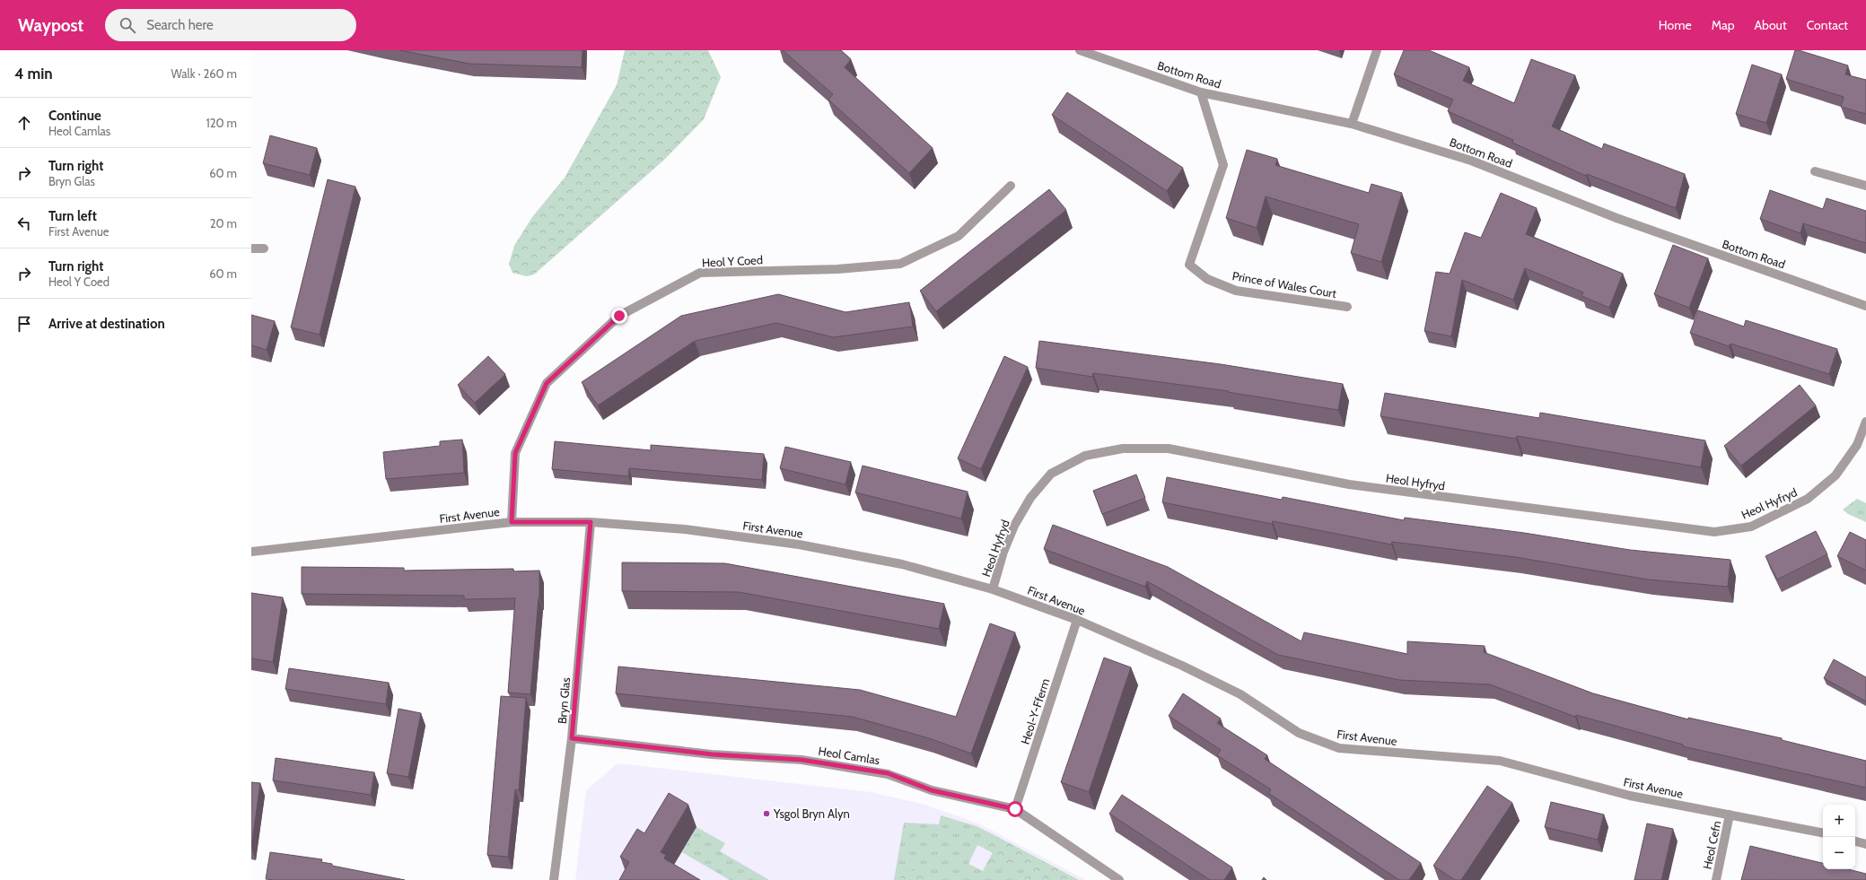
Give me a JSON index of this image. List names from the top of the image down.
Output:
{
  "streets": {
    "street": [
      "Bottom Road",
      "Heol Y Coed",
      "Prince of Wales Court",
      "Heol Hyfryd",
      "First Avenue",
      "Bryn Glas",
      "Heol-Y-Fferm",
      "Heol Camlas",
      "Heol Cefn"
    ]
  },
  "crossings": [
    ["Bottom Road", "Prince of Wales Court"],
    ["Heol Y Coed", "First Avenue"],
    ["Heol Hyfryd", "First Avenue"],
    ["First Avenue", "Bryn Glas"],
    ["First Avenue", "Heol-Y-Fferm"],
    ["First Avenue", "Heol Cefn"],
    ["Bryn Glas", "Heol Camlas"],
    ["Heol-Y-Fferm", "Heol Camlas"]
  ],
  "places": ["Ysgol Bryn Alyn"],
  "page": {
    "header": "Waypost",
    "search": "Search here",
    "nav": [
      "Home",
      "Map",
      "About",
      "Contact"
    ],
    "heading": ["4 min", "Walk · 260 m"],
    "list": [
      ["Continue", "Heol Camlas", "120 m"],
      ["Turn right", "Bryn Glas", "60 m"],
      ["Turn left", "First Avenue", "20 m"],
      ["Turn right", "Heol Y Coed", "60 m"],
      "Arrive at destination"
    ],
    "map_buttons": ["+", "−"]
  }
}
